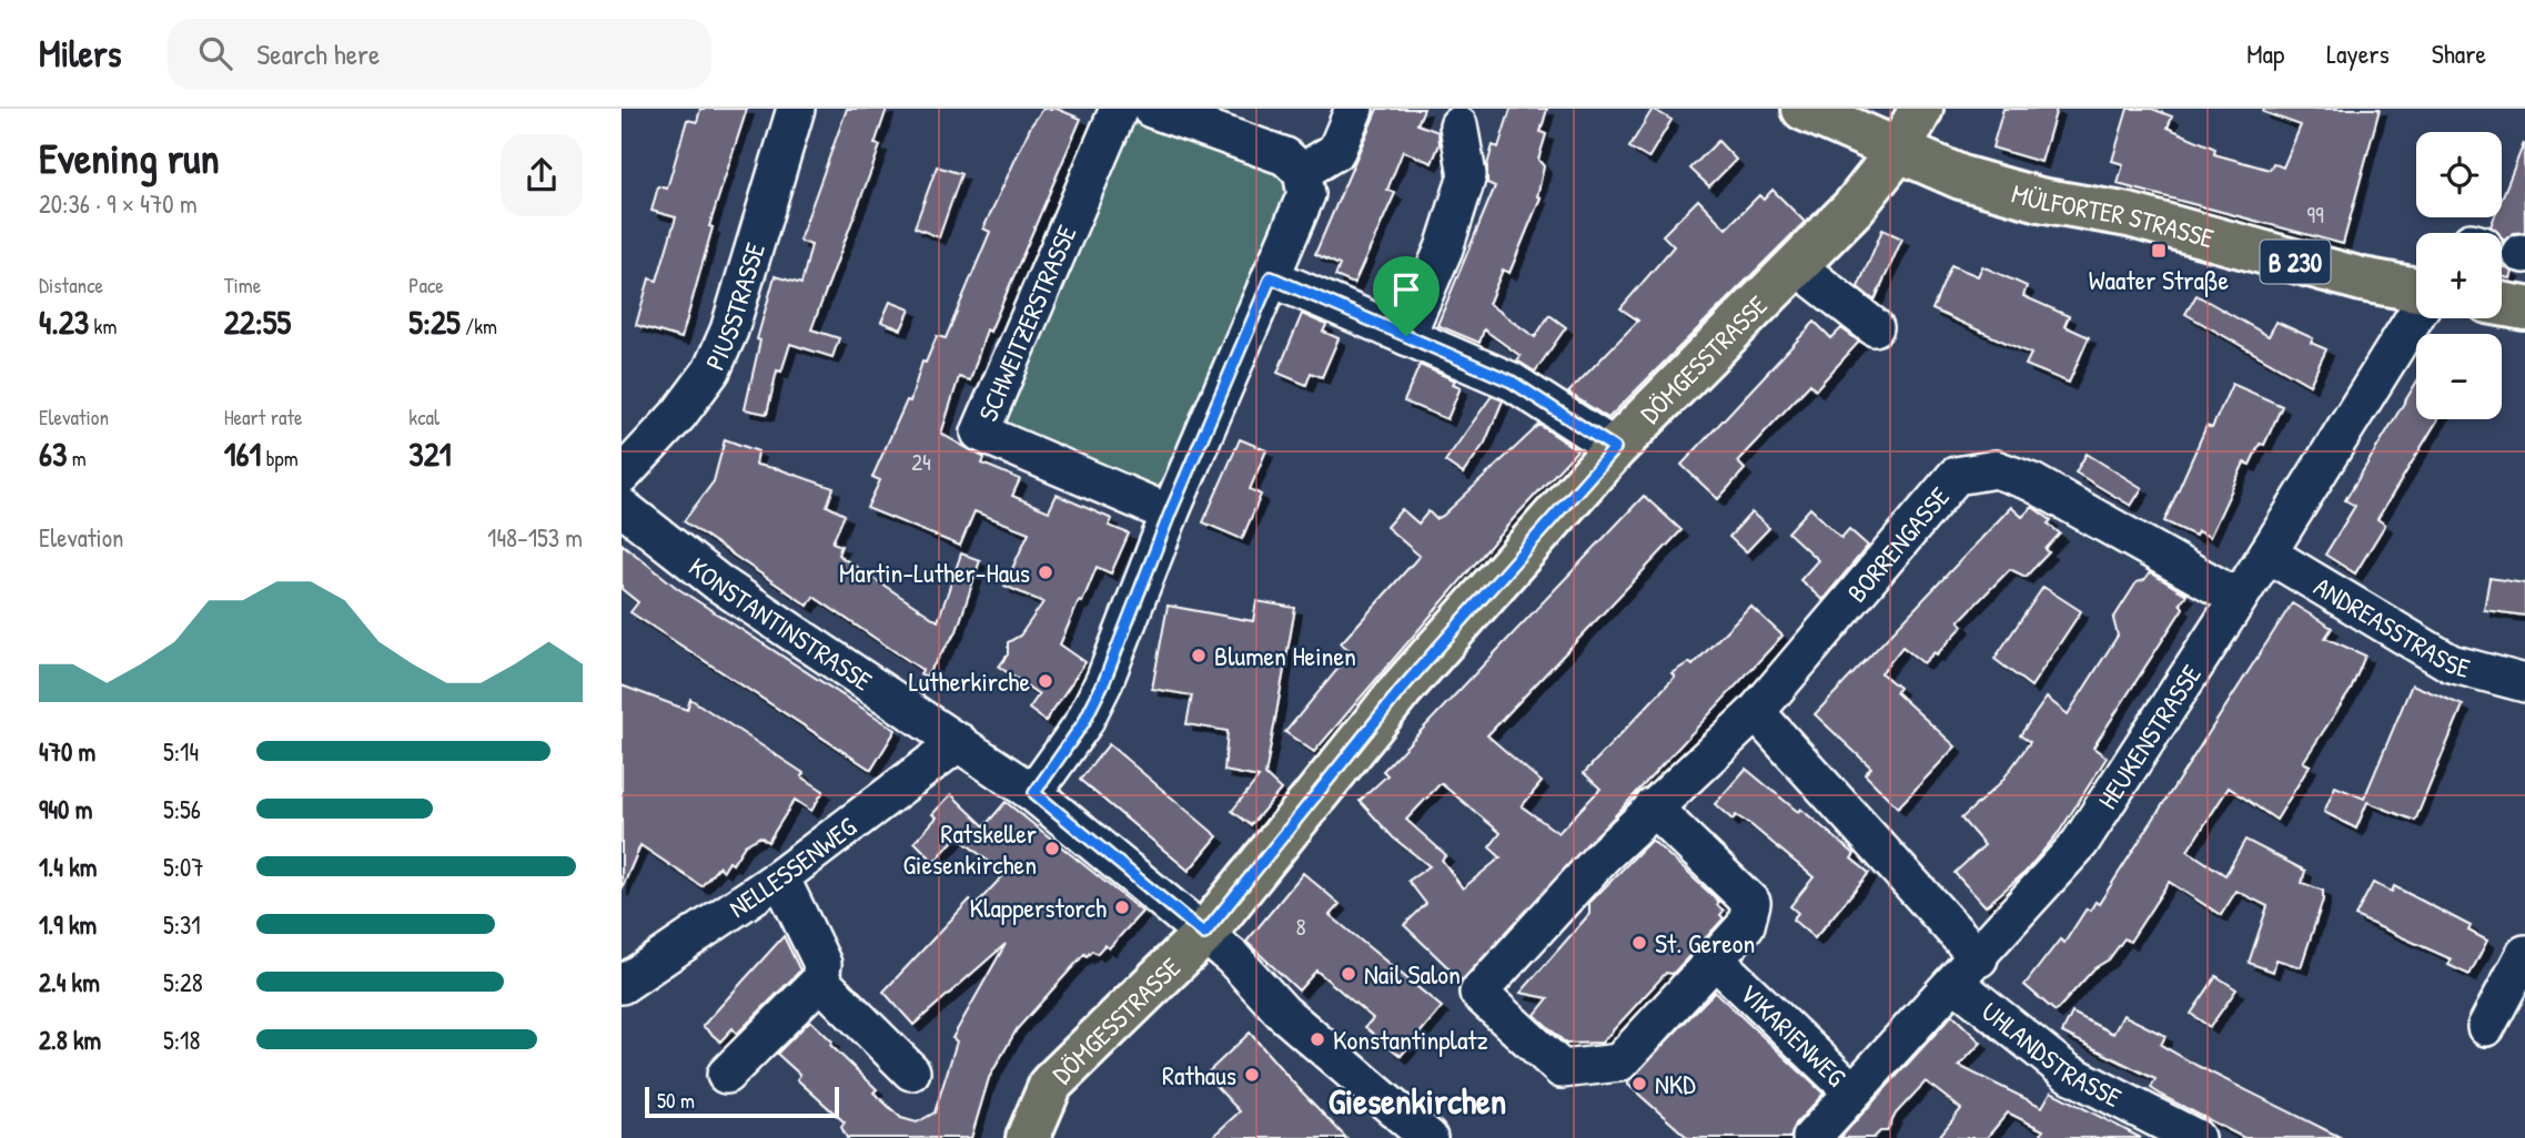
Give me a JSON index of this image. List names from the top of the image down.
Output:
{
  "streets": {
    "main road": ["MÜLFORTER STRASSE", "B 230", "DÖMGESSTRASSE"],
    "street": [
      "PIUSSTRASSE",
      "SCHWEITZERSTRASSE",
      "BORRENGASSE",
      "KONSTANTINSTRASSE",
      "ANDREASSTRASSE",
      "HEUKENSTRASSE",
      "NELLESSENWEG",
      "VIKARIENWEG",
      "UHLANDSTRASSE"
    ]
  },
  "crossings": [
    ["MÜLFORTER STRASSE", "DÖMGESSTRASSE"],
    ["DÖMGESSTRASSE", "KONSTANTINSTRASSE"],
    ["BORRENGASSE", "HEUKENSTRASSE"],
    ["BORRENGASSE", "VIKARIENWEG"],
    ["KONSTANTINSTRASSE", "NELLESSENWEG"],
    ["ANDREASSTRASSE", "HEUKENSTRASSE"],
    ["HEUKENSTRASSE", "VIKARIENWEG"],
    ["HEUKENSTRASSE", "UHLANDSTRASSE"]
  ],
  "districts": ["Giesenkirchen"],
  "places": {
    "transit": ["Waater Straße"],
    "other": [
      "Martin-Luther-Haus",
      "Blumen Heinen",
      "Lutherkirche",
      "Ratskeller Giesenkirchen",
      "Klapperstorch",
      "St. Gereon",
      "Nail Salon",
      "Konstantinplatz",
      "Rathaus",
      "NKD"
    ]
  },
  "house_numbers": ["99", "24", "8"],
  "scale_bar": "50 m",
  "page": {
    "header": "Milers",
    "search": "Search here",
    "nav": ["Map", "Layers", "Share"],
    "heading": ["Evening run", "20:36 · 9 × 470 m"],
    "map_buttons": ["+", "−"],
    "stats": [
      ["Distance", "4.23 km"],
      ["Time", "22:55"],
      ["Pace", "5:25 /km"],
      ["Elevation", "63 m"],
      ["Heart rate", "161 bpm"],
      ["kcal", "321"]
    ],
    "chart": ["Elevation", "148–153 m"],
    "list": [
      {
        "name": "470 m",
        "note": "5:14"
      },
      {
        "name": "940 m",
        "note": "5:56"
      },
      {
        "name": "1.4 km",
        "note": "5:07"
      },
      {
        "name": "1.9 km",
        "note": "5:31"
      },
      {
        "name": "2.4 km",
        "note": "5:28"
      },
      {
        "name": "2.8 km",
        "note": "5:18"
      }
    ],
    "scale": "50 m"
  }
}
